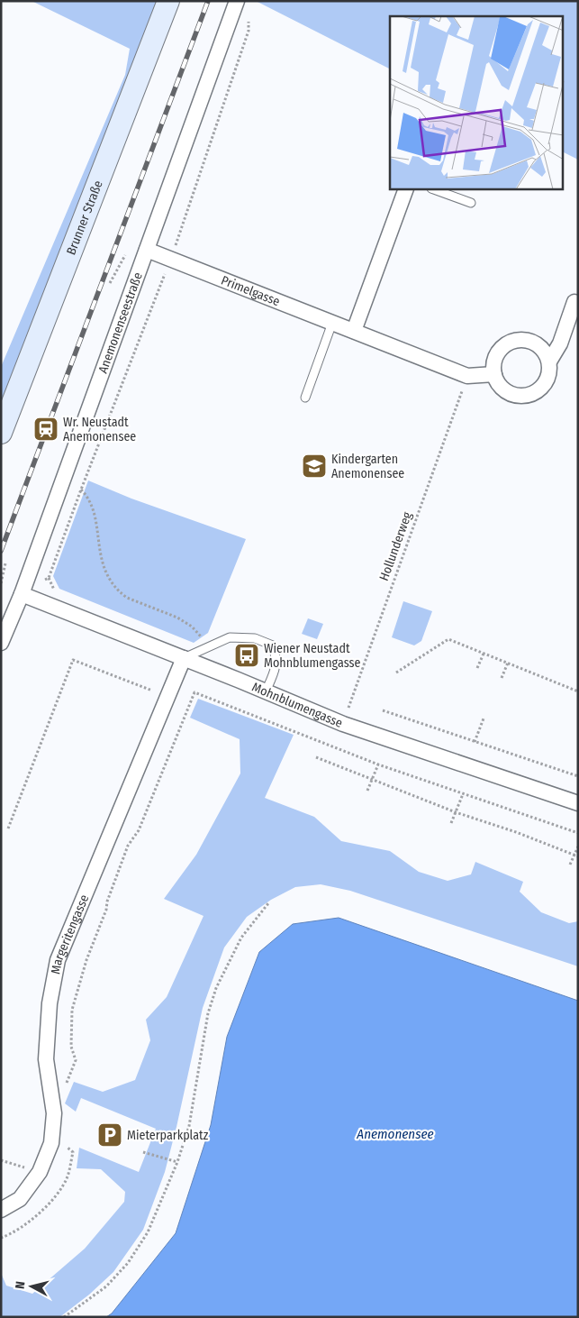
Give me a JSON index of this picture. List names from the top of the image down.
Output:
{
  "streets": {
    "main road": ["Brunner Straße"],
    "street": [
      "Primelgasse",
      "Anemonenseestraße",
      "Mohnblumengasse",
      "Margeritengasse"
    ],
    "path": ["Hollunderweg"]
  },
  "crossings": [
    ["Primelgasse", "Anemonenseestraße"],
    ["Primelgasse", "Hollunderweg"],
    ["Anemonenseestraße", "Mohnblumengasse"],
    ["Hollunderweg", "Mohnblumengasse"],
    ["Mohnblumengasse", "Margeritengasse"]
  ],
  "water": ["Anemonensee"],
  "places": {
    "station": ["Wr. Neustadt Anemonensee"],
    "school or university": ["Kindergarten Anemonensee"],
    "bus stop": ["Wiener Neustadt Mohnblumengasse"],
    "parking": ["Mieterparkplatz"]
  },
  "north": "left"
}
